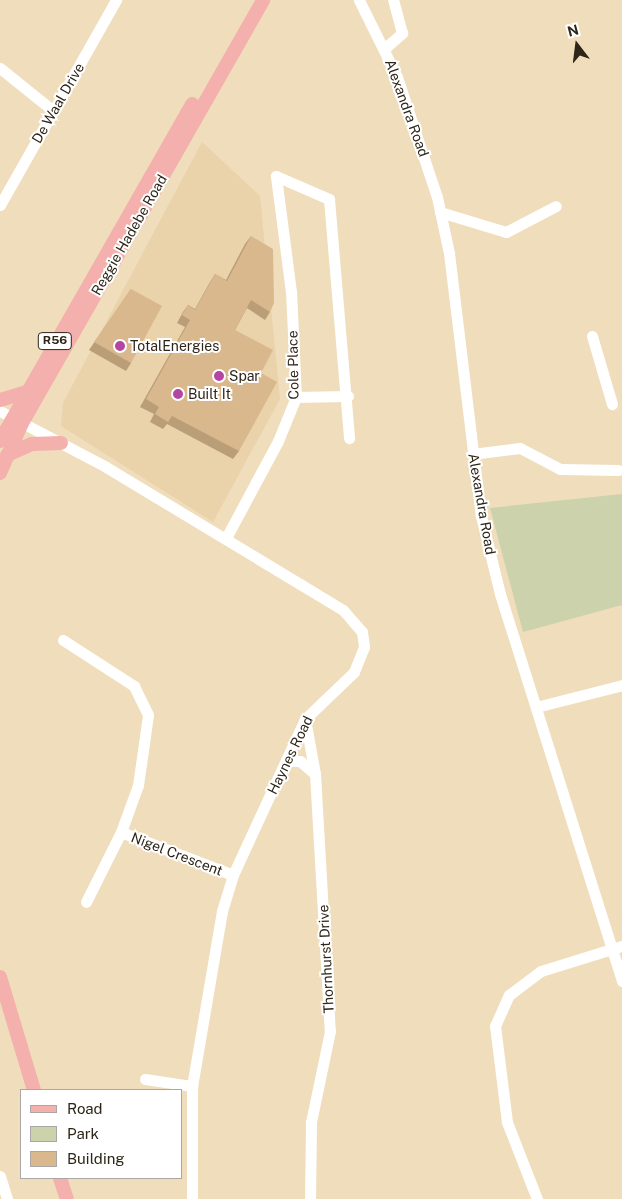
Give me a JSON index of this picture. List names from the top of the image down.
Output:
{
  "streets": {
    "main road": ["Reggie Hadebe Road", "R56"],
    "street": [
      "De Waal Drive",
      "Alexandra Road",
      "Cole Place",
      "Haynes Road",
      "Nigel Crescent",
      "Thornhurst Drive"
    ]
  },
  "crossings": [
    ["Reggie Hadebe Road", "Haynes Road"],
    ["Cole Place", "Haynes Road"],
    ["Haynes Road", "Nigel Crescent"],
    ["Haynes Road", "Thornhurst Drive"]
  ],
  "places": ["TotalEnergies", "Spar", "Built It"],
  "legend": ["Road", "Park", "Building"],
  "north": "top"
}
